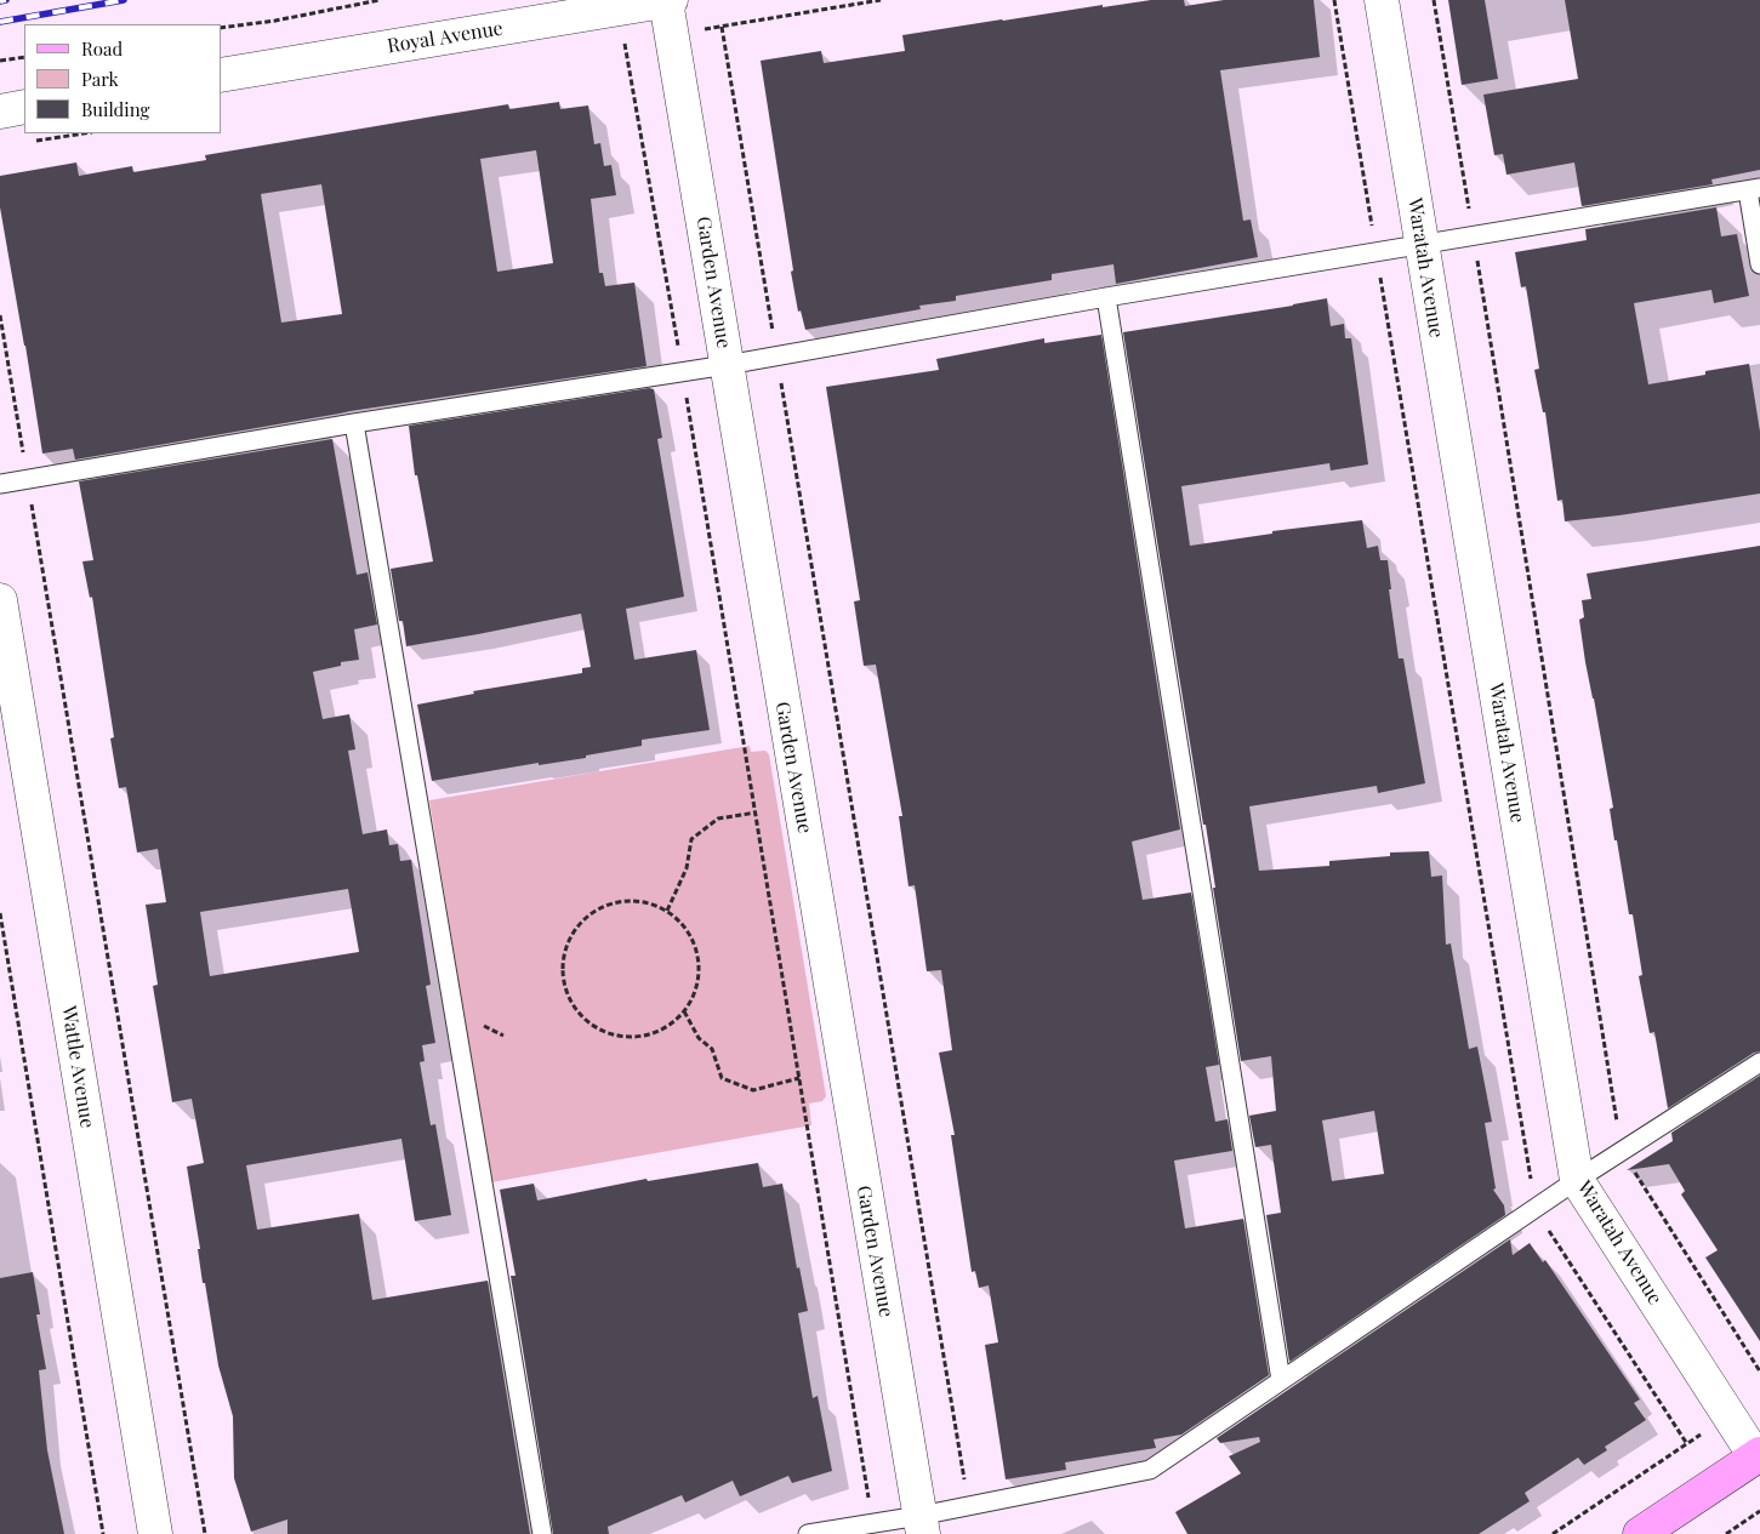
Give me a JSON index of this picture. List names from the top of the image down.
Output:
{
  "streets": {
    "street": [
      "Royal Avenue",
      "Waratah Avenue",
      "Garden Avenue",
      "Wattle Avenue"
    ]
  },
  "crossings": [
    ["Royal Avenue", "Garden Avenue"]
  ],
  "legend": ["Road", "Park", "Building"]
}
